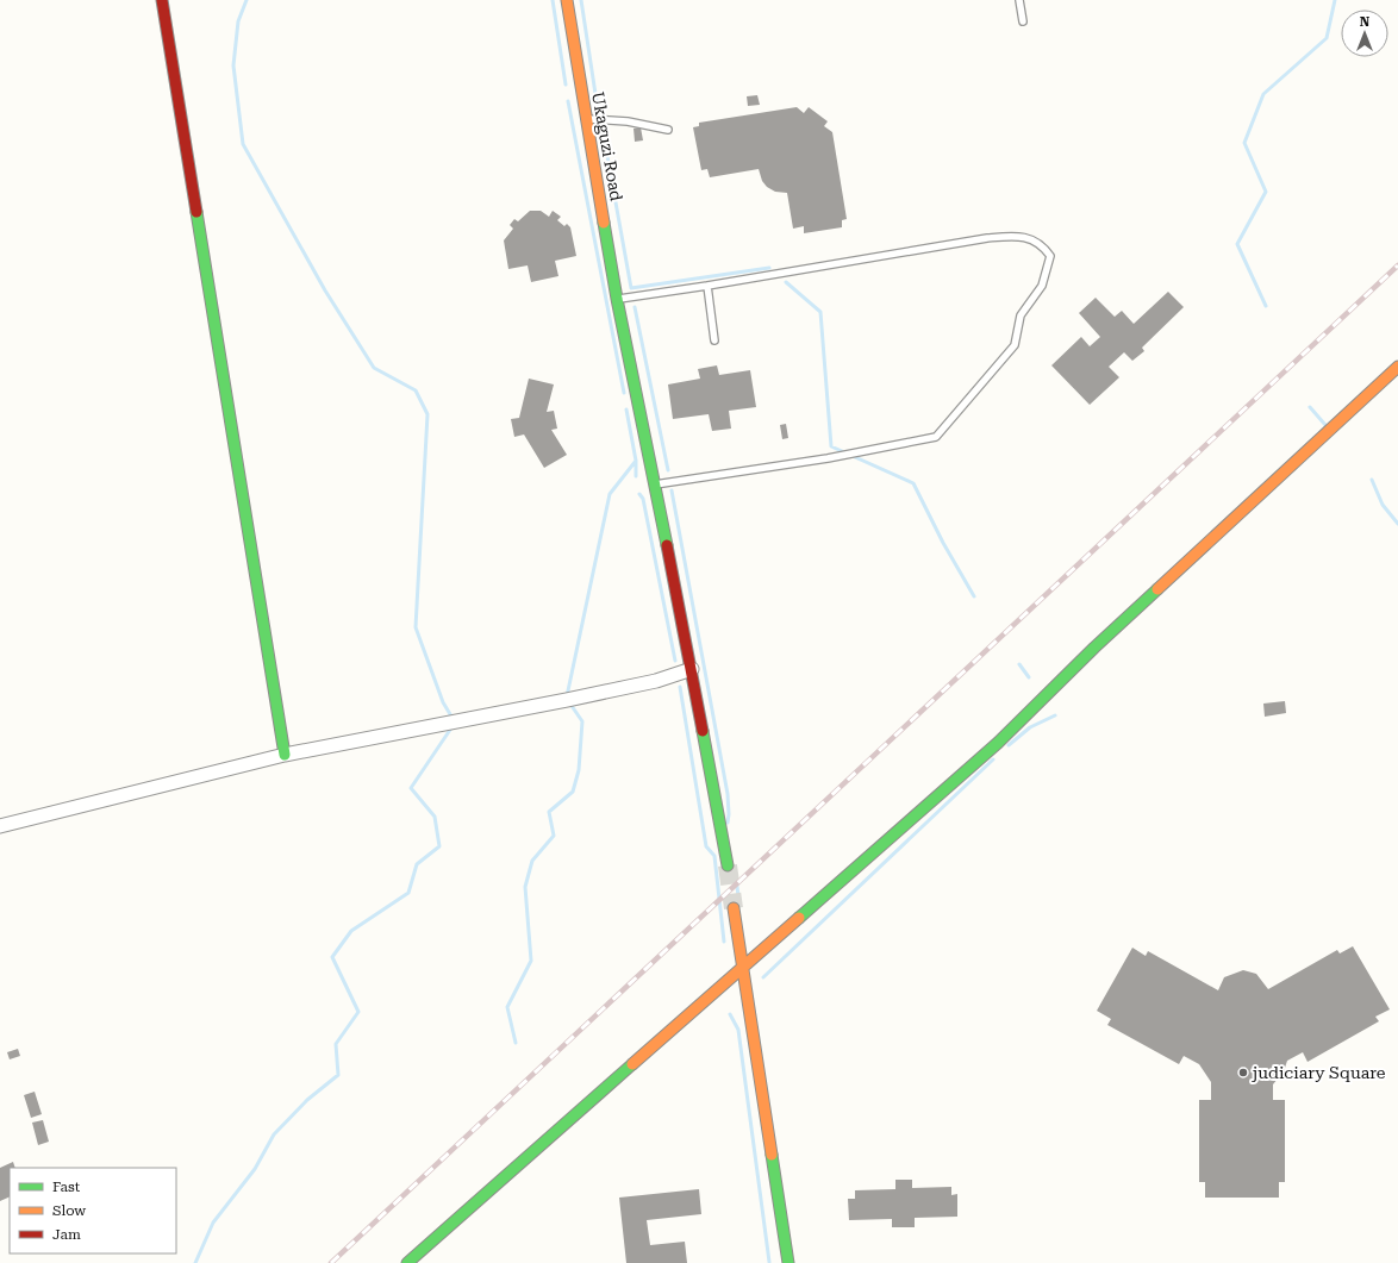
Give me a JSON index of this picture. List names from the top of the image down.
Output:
{
  "streets": {
    "street": ["Ukaguzi Road"]
  },
  "places": ["judiciary Square"],
  "legend": ["Fast", "Slow", "Jam"],
  "north": "top"
}
